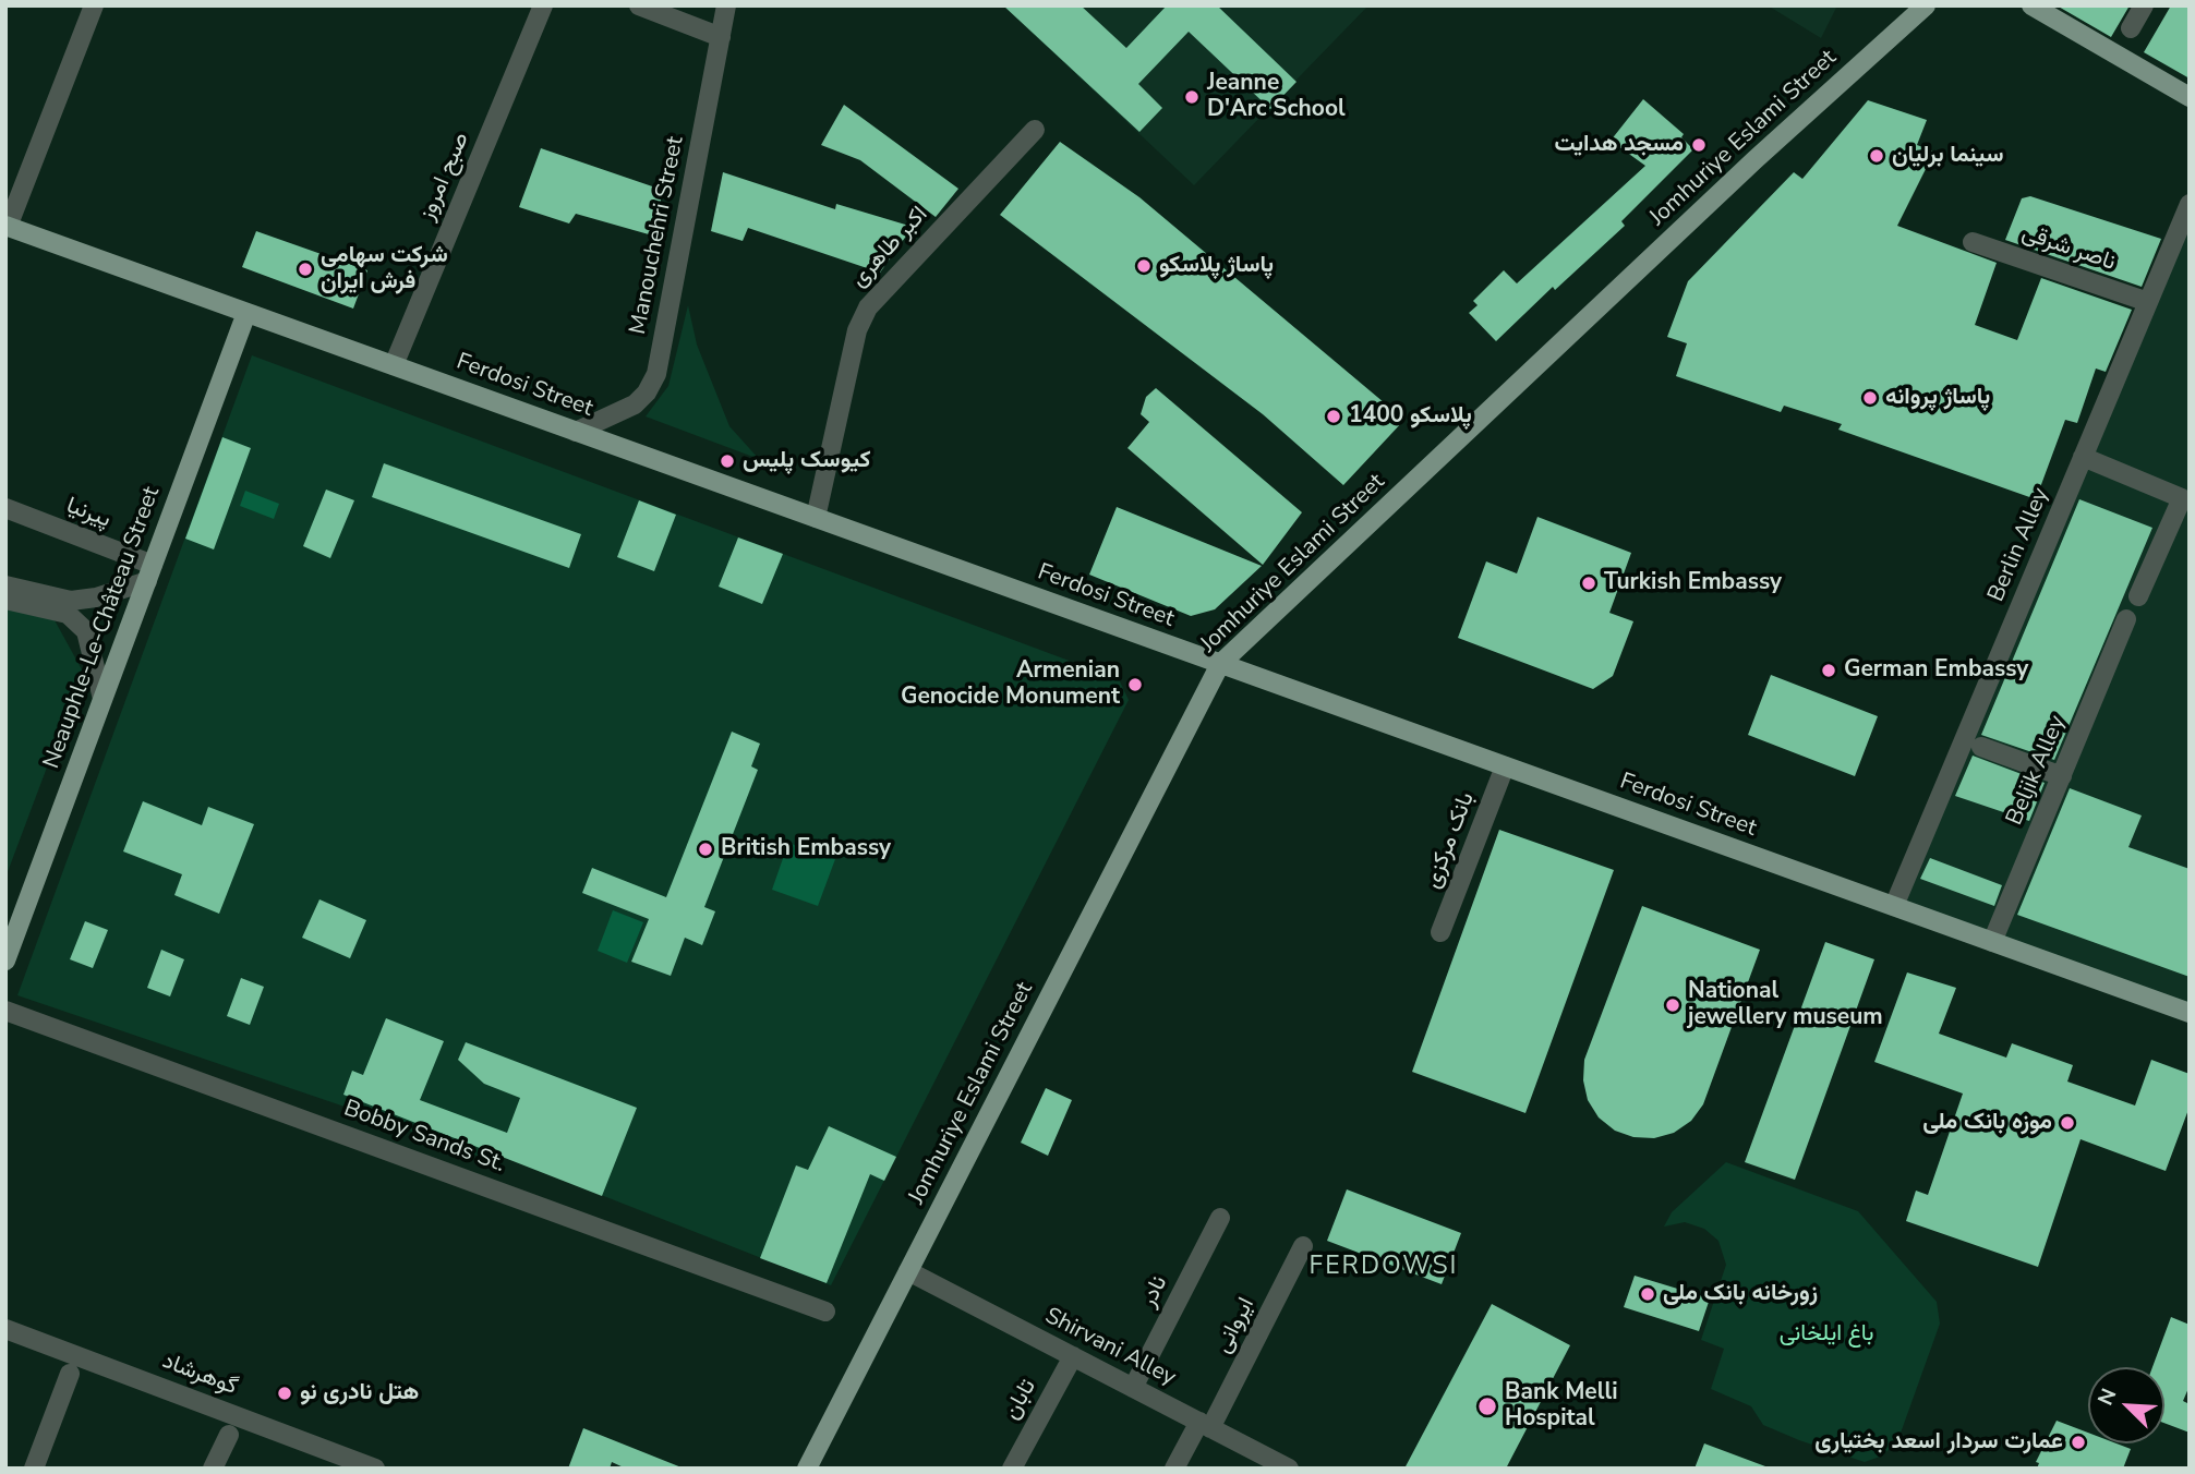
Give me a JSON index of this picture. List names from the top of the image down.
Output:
{
  "streets": {
    "main road": ["Jomhuriye Eslami Street", "Ferdosi Street", "Neauphle-Le-Château Street"],
    "street": [
      "صبح امروز",
      "Manouchehri Street",
      "اکبر طاهری",
      "ناصر شرقی",
      "پیرنیا",
      "Berlin Alley",
      "Beljik Alley",
      "بانک مرکزی",
      "Bobby Sands St.",
      "نادر",
      "ایروانی",
      "Shirvani Alley",
      "گوهرشاد",
      "تابان"
    ]
  },
  "crossings": [
    ["Jomhuriye Eslami Street", "Ferdosi Street"],
    ["Jomhuriye Eslami Street", "Shirvani Alley"],
    ["صبح امروز", "Ferdosi Street"],
    ["Manouchehri Street", "Ferdosi Street"],
    ["اکبر طاهری", "Ferdosi Street"],
    ["ناصر شرقی", "Berlin Alley"],
    ["Ferdosi Street", "Berlin Alley"],
    ["Ferdosi Street", "Neauphle-Le-Château Street"],
    ["Ferdosi Street", "Beljik Alley"],
    ["Ferdosi Street", "بانک مرکزی"],
    ["پیرنیا", "Neauphle-Le-Château Street"],
    ["نادر", "Shirvani Alley"],
    ["ایروانی", "Shirvani Alley"],
    ["Shirvani Alley", "تابان"]
  ],
  "districts": ["FERDOWSI"],
  "parks": ["باغ ایلخانی"],
  "places": [
    "Jeanne D'Arc School",
    "مسجد هدایت",
    "سینما برلیان",
    "پاساژ پلاسکو",
    "شرکت سهامی فرش ایران",
    "پاساژ پروانه",
    "پلاسکو 1400",
    "کیوسک پلیس",
    "Turkish Embassy",
    "German Embassy",
    "Armenian Genocide Monument",
    "British Embassy",
    "National jewellery museum",
    "موزه بانک ملی",
    "زورخانه بانک ملی",
    "هتل نادری نو",
    "Bank Melli Hospital",
    "عمارت سردار اسعد بختیاری"
  ],
  "north": "top left"
}
